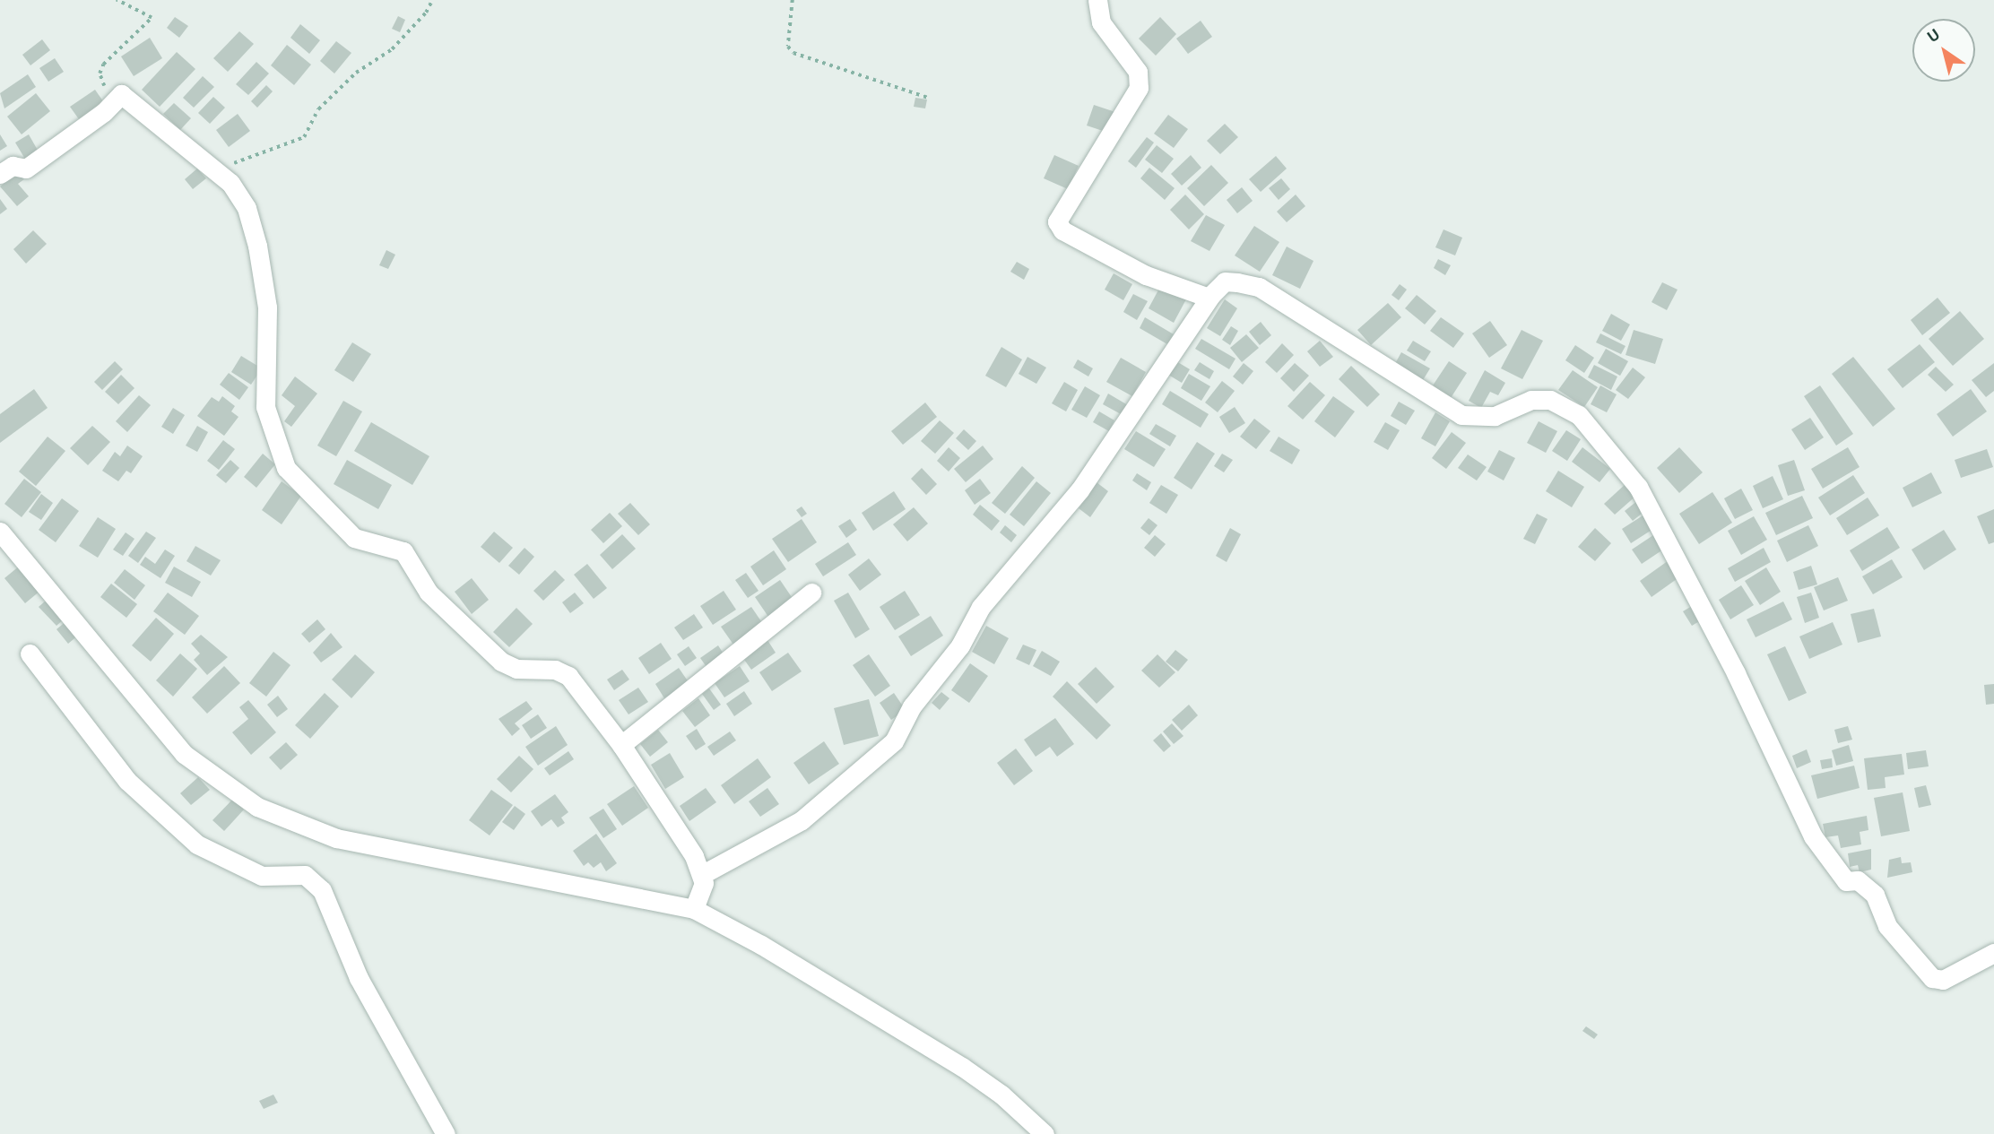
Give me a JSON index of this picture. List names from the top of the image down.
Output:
{
  "north": "top left"
}
